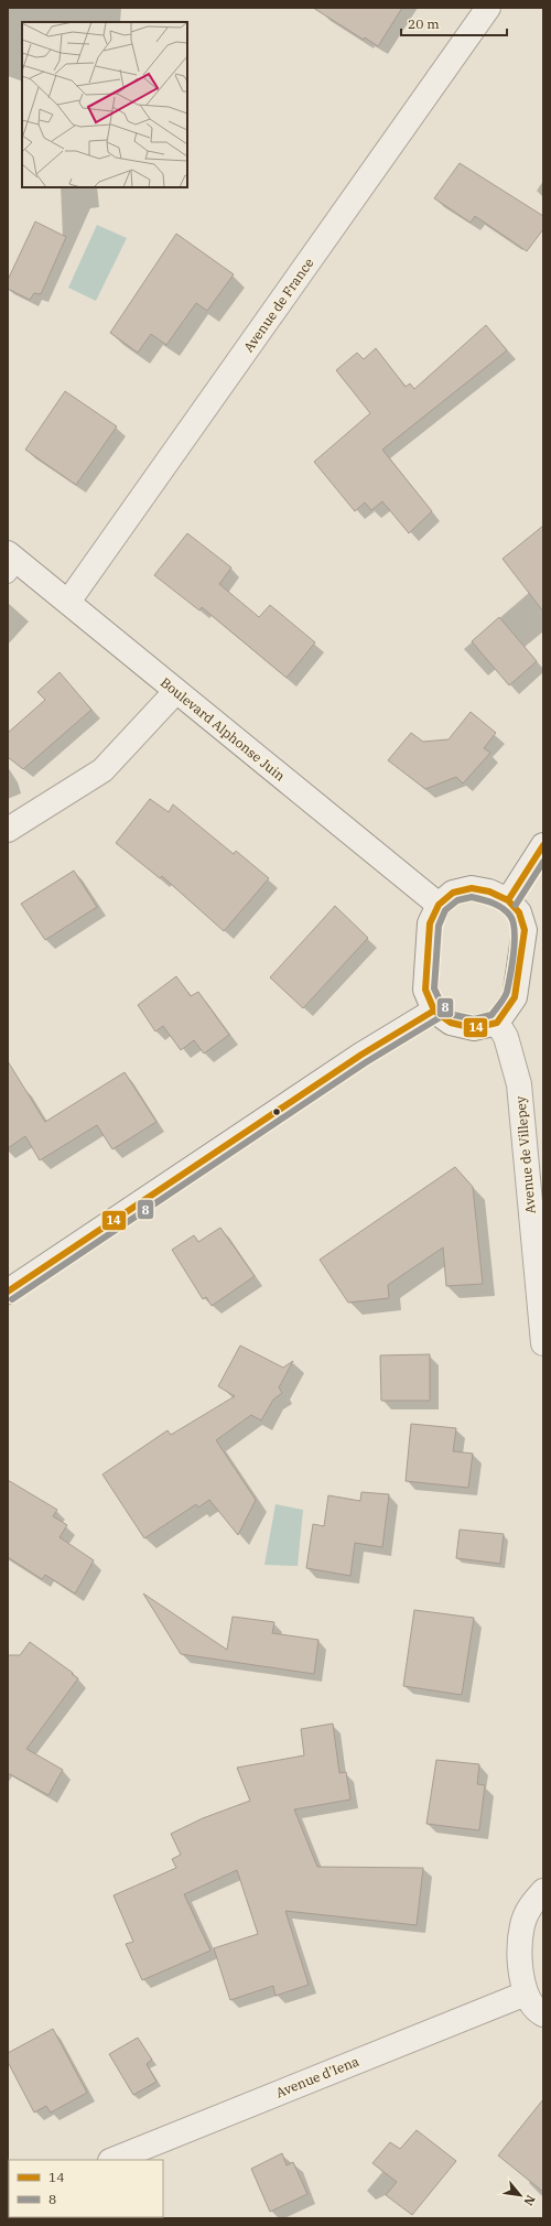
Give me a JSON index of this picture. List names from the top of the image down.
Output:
{
  "streets": {
    "street": [
      "Avenue de France",
      "Boulevard Alphonse Juin",
      "Avenue de Villepey",
      "Avenue d'Iena"
    ]
  },
  "crossings": [
    ["Avenue de France", "Boulevard Alphonse Juin"],
    ["Boulevard Alphonse Juin", "Avenue de Villepey"]
  ],
  "lines": ["transit line 14", "transit line 8"],
  "legend": ["14", "8"],
  "scale_bar": "20 m",
  "north": "bottom right"
}
